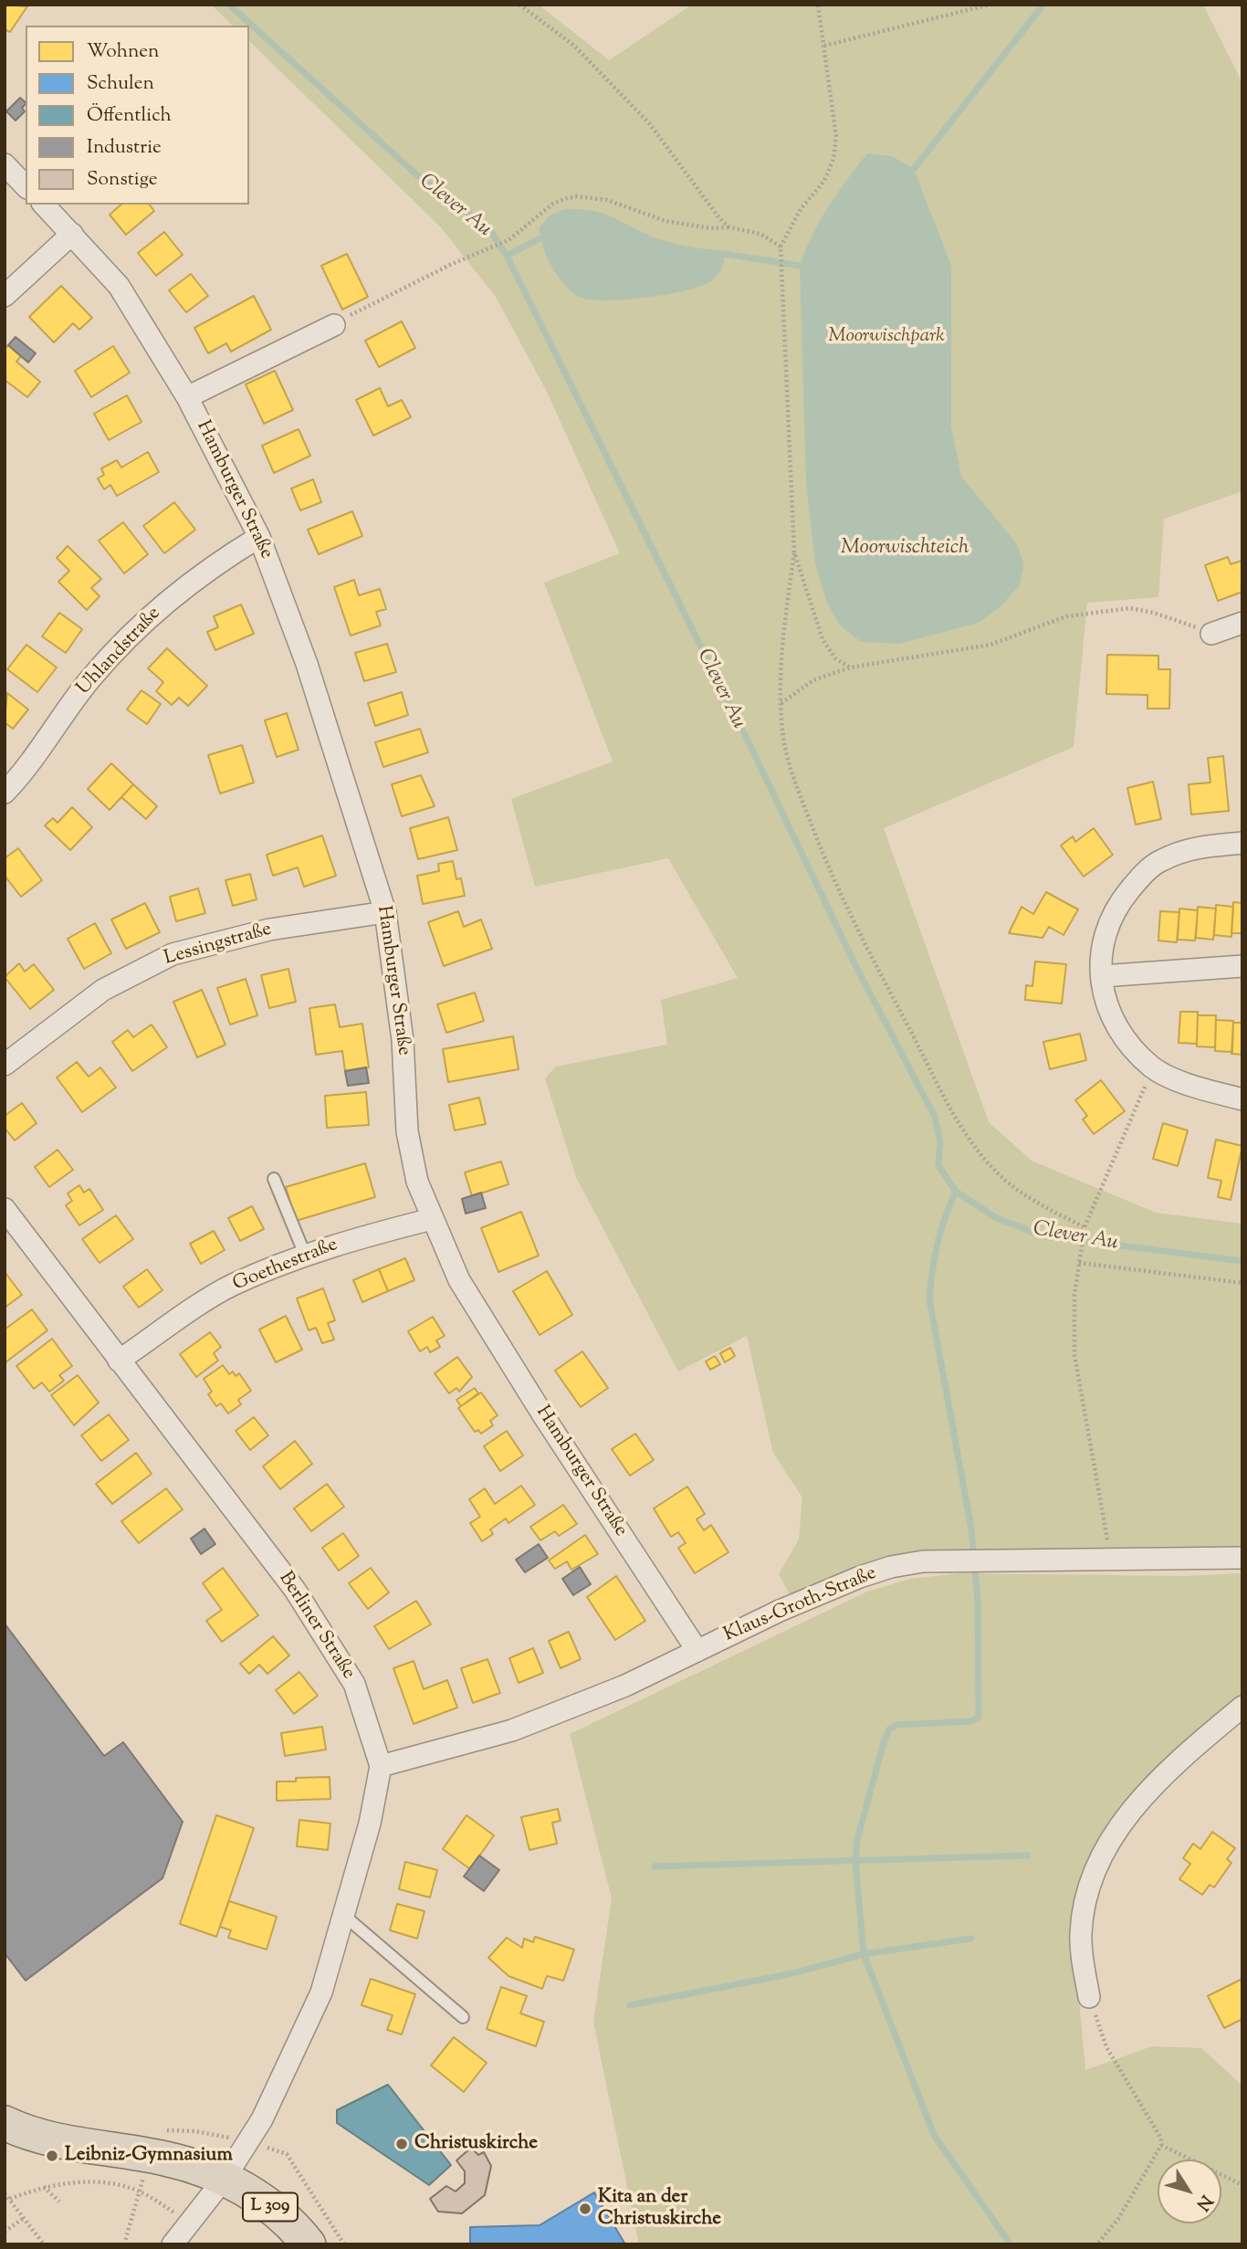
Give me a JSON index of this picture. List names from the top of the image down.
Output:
{
  "streets": {
    "main road": ["L 309"],
    "street": [
      "Hamburger Straße",
      "Uhlandstraße",
      "Lessingstraße",
      "Goethestraße",
      "Klaus-Groth-Straße",
      "Berliner Straße"
    ]
  },
  "crossings": [
    ["Hamburger Straße", "Uhlandstraße"],
    ["Hamburger Straße", "Lessingstraße"],
    ["Hamburger Straße", "Goethestraße"],
    ["Hamburger Straße", "Klaus-Groth-Straße"],
    ["Goethestraße", "Berliner Straße"],
    ["Klaus-Groth-Straße", "Berliner Straße"]
  ],
  "water": ["Clever Au", "Moorwischteich"],
  "parks": ["Moorwischpark"],
  "places": ["Christuskirche", "Leibniz-Gymnasium", "Kita an der Christuskirche"],
  "legend": [
    "Wohnen",
    "Schulen",
    "Öffentlich",
    "Industrie",
    "Sonstige"
  ],
  "north": "bottom right"
}
